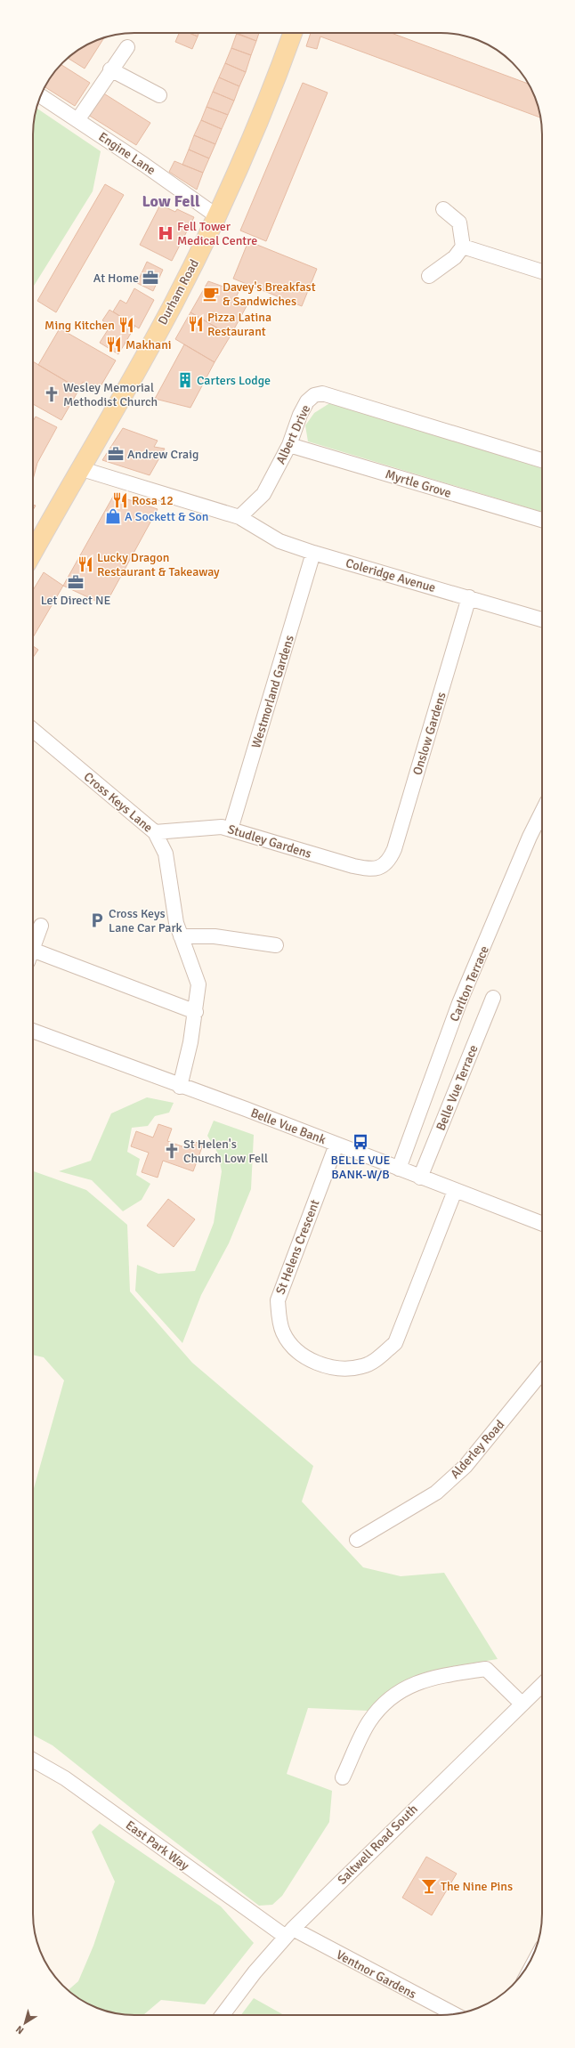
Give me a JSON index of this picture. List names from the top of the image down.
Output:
{
  "streets": {
    "main road": ["Durham Road"],
    "street": [
      "Engine Lane",
      "Albert Drive",
      "Myrtle Grove",
      "Coleridge Avenue",
      "Westmorland Gardens",
      "Onslow Gardens",
      "Cross Keys Lane",
      "Studley Gardens",
      "Carlton Terrace",
      "Belle Vue Terrace",
      "Belle Vue Bank",
      "St Helens Crescent",
      "Alderley Road",
      "Saltwell Road South",
      "East Park Way",
      "Ventnor Gardens"
    ]
  },
  "crossings": [
    ["Engine Lane", "Durham Road"],
    ["Albert Drive", "Myrtle Grove"],
    ["Albert Drive", "Coleridge Avenue"],
    ["Coleridge Avenue", "Westmorland Gardens"],
    ["Coleridge Avenue", "Onslow Gardens"],
    ["Westmorland Gardens", "Studley Gardens"],
    ["Onslow Gardens", "Studley Gardens"],
    ["Cross Keys Lane", "Studley Gardens"],
    ["Cross Keys Lane", "Belle Vue Bank"],
    ["Carlton Terrace", "Belle Vue Bank"],
    ["Belle Vue Terrace", "Belle Vue Bank"],
    ["Belle Vue Bank", "St Helens Crescent"],
    ["Saltwell Road South", "East Park Way"],
    ["Saltwell Road South", "Ventnor Gardens"],
    ["East Park Way", "Ventnor Gardens"]
  ],
  "districts": ["Low Fell"],
  "places": {
    "hospital": ["Fell Tower Medical Centre"],
    "office": ["At Home", "Andrew Craig", "Let Direct NE"],
    "cafe": ["Davey's Breakfast & Sandwiches"],
    "restaurant": [
      "Pizza Latina Restaurant",
      "Ming Kitchen",
      "Makhani",
      "Rosa 12",
      "Lucky Dragon Restaurant & Takeaway"
    ],
    "building": ["Carters Lodge"],
    "church": ["Wesley Memorial Methodist Church", "St Helen's Church Low Fell"],
    "shop": ["A Sockett & Son"],
    "parking": ["Cross Keys Lane Car Park"],
    "bus stop": ["BELLE VUE BANK-W/B"],
    "bar": ["The Nine Pins"]
  },
  "north": "bottom left"
}
